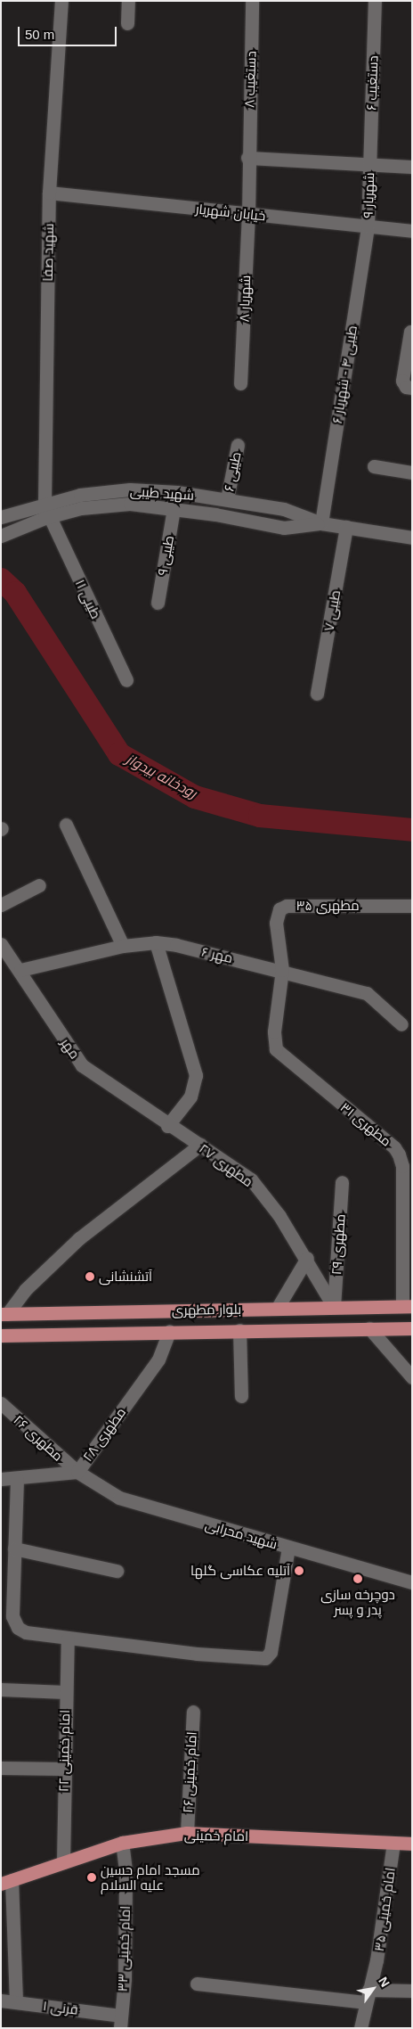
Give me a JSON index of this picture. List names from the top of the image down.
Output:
{
  "streets": {
    "main road": ["بلوار مطهری", "امام خمینی"],
    "street": [
      "دستغیب ۸",
      "دستغیب ۶",
      "شهریار ۹",
      "خیابان شهریار",
      "شهید صفا",
      "شهریار ۸",
      "طیبی ۴ - شهریار ۶",
      "طیبی ۶",
      "شهید طیبی",
      "طیبی ۹",
      "طیبی ۱۱",
      "طیبی ۷",
      "مطهری ۳۵",
      "مهر ۶",
      "مهر",
      "مطهری ۳۱",
      "مطهری ۲۷",
      "مطهری ۲۹",
      "مطهری ۲۸",
      "مطهری ۲۶",
      "شهید محرابی",
      "امام خمینی ۲۲",
      "امام خمینی ۲۶",
      "امام خمینی ۳۵",
      "امام خمینی ۳۳",
      "قرنی ۱"
    ]
  },
  "crossings": [
    ["دستغیب ۸", "خیابان شهریار"],
    ["دستغیب ۸", "شهریار ۸"],
    ["دستغیب ۶", "شهریار ۹"],
    ["شهریار ۹", "خیابان شهریار"],
    ["شهریار ۹", "طیبی ۴ - شهریار ۶"],
    ["خیابان شهریار", "شهید صفا"],
    ["خیابان شهریار", "شهریار ۸"],
    ["خیابان شهریار", "طیبی ۴ - شهریار ۶"],
    ["شهید صفا", "شهید طیبی"],
    ["طیبی ۴ - شهریار ۶", "شهید طیبی"],
    ["طیبی ۶", "شهید طیبی"],
    ["شهید طیبی", "طیبی ۹"],
    ["شهید طیبی", "طیبی ۱۱"],
    ["شهید طیبی", "طیبی ۷"],
    ["مطهری ۳۵", "مهر ۶"],
    ["مطهری ۳۵", "مطهری ۳۱"],
    ["مهر ۶", "مهر"],
    ["مهر ۶", "مطهری ۳۱"],
    ["مهر", "مطهری ۲۷"],
    ["مطهری ۳۱", "بلوار مطهری"],
    ["مطهری ۲۷", "مطهری ۲۹"],
    ["مطهری ۲۷", "بلوار مطهری"],
    ["مطهری ۲۹", "بلوار مطهری"],
    ["بلوار مطهری", "مطهری ۲۸"],
    ["مطهری ۲۸", "مطهری ۲۶"],
    ["مطهری ۲۸", "شهید محرابی"],
    ["مطهری ۲۶", "شهید محرابی"],
    ["امام خمینی ۲۲", "امام خمینی"],
    ["امام خمینی ۲۶", "امام خمینی"],
    ["امام خمینی", "امام خمینی ۳۵"],
    ["امام خمینی", "امام خمینی ۳۳"],
    ["امام خمینی ۳۳", "قرنی ۱"]
  ],
  "water": ["رودخانه بیدواز"],
  "places": [
    "آتشنشانی",
    "آتلیه عکاسی گلها",
    "دوچرخه سازی پدر و پسر",
    "مسجد امام حسین علیه السلام"
  ],
  "scale_bar": "50 m",
  "north": "top right"
}
